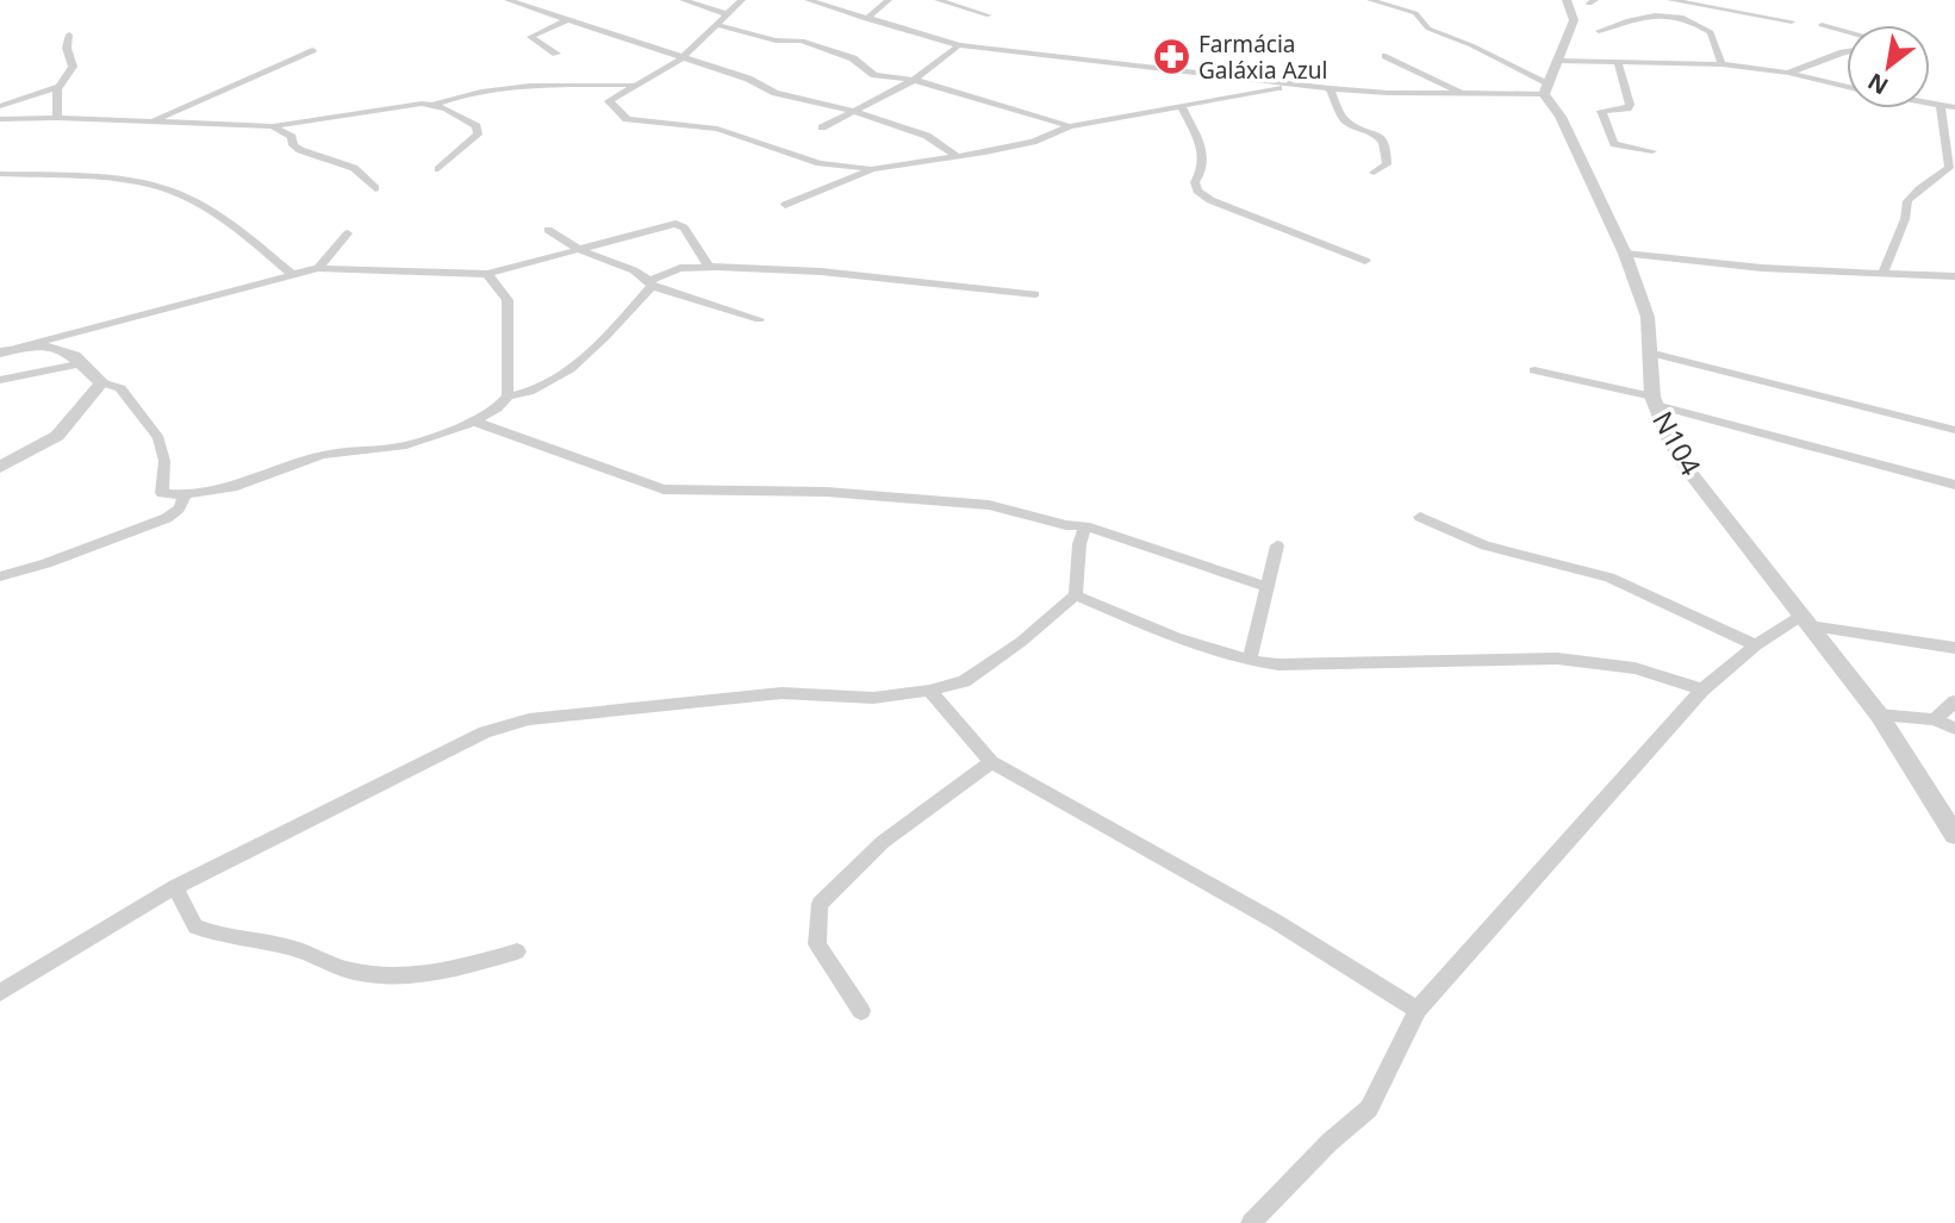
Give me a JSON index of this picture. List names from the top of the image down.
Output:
{
  "streets": {
    "street": ["N104"]
  },
  "places": {
    "pharmacy": ["Farmácia Galáxia Azul"]
  },
  "north": "bottom left"
}
